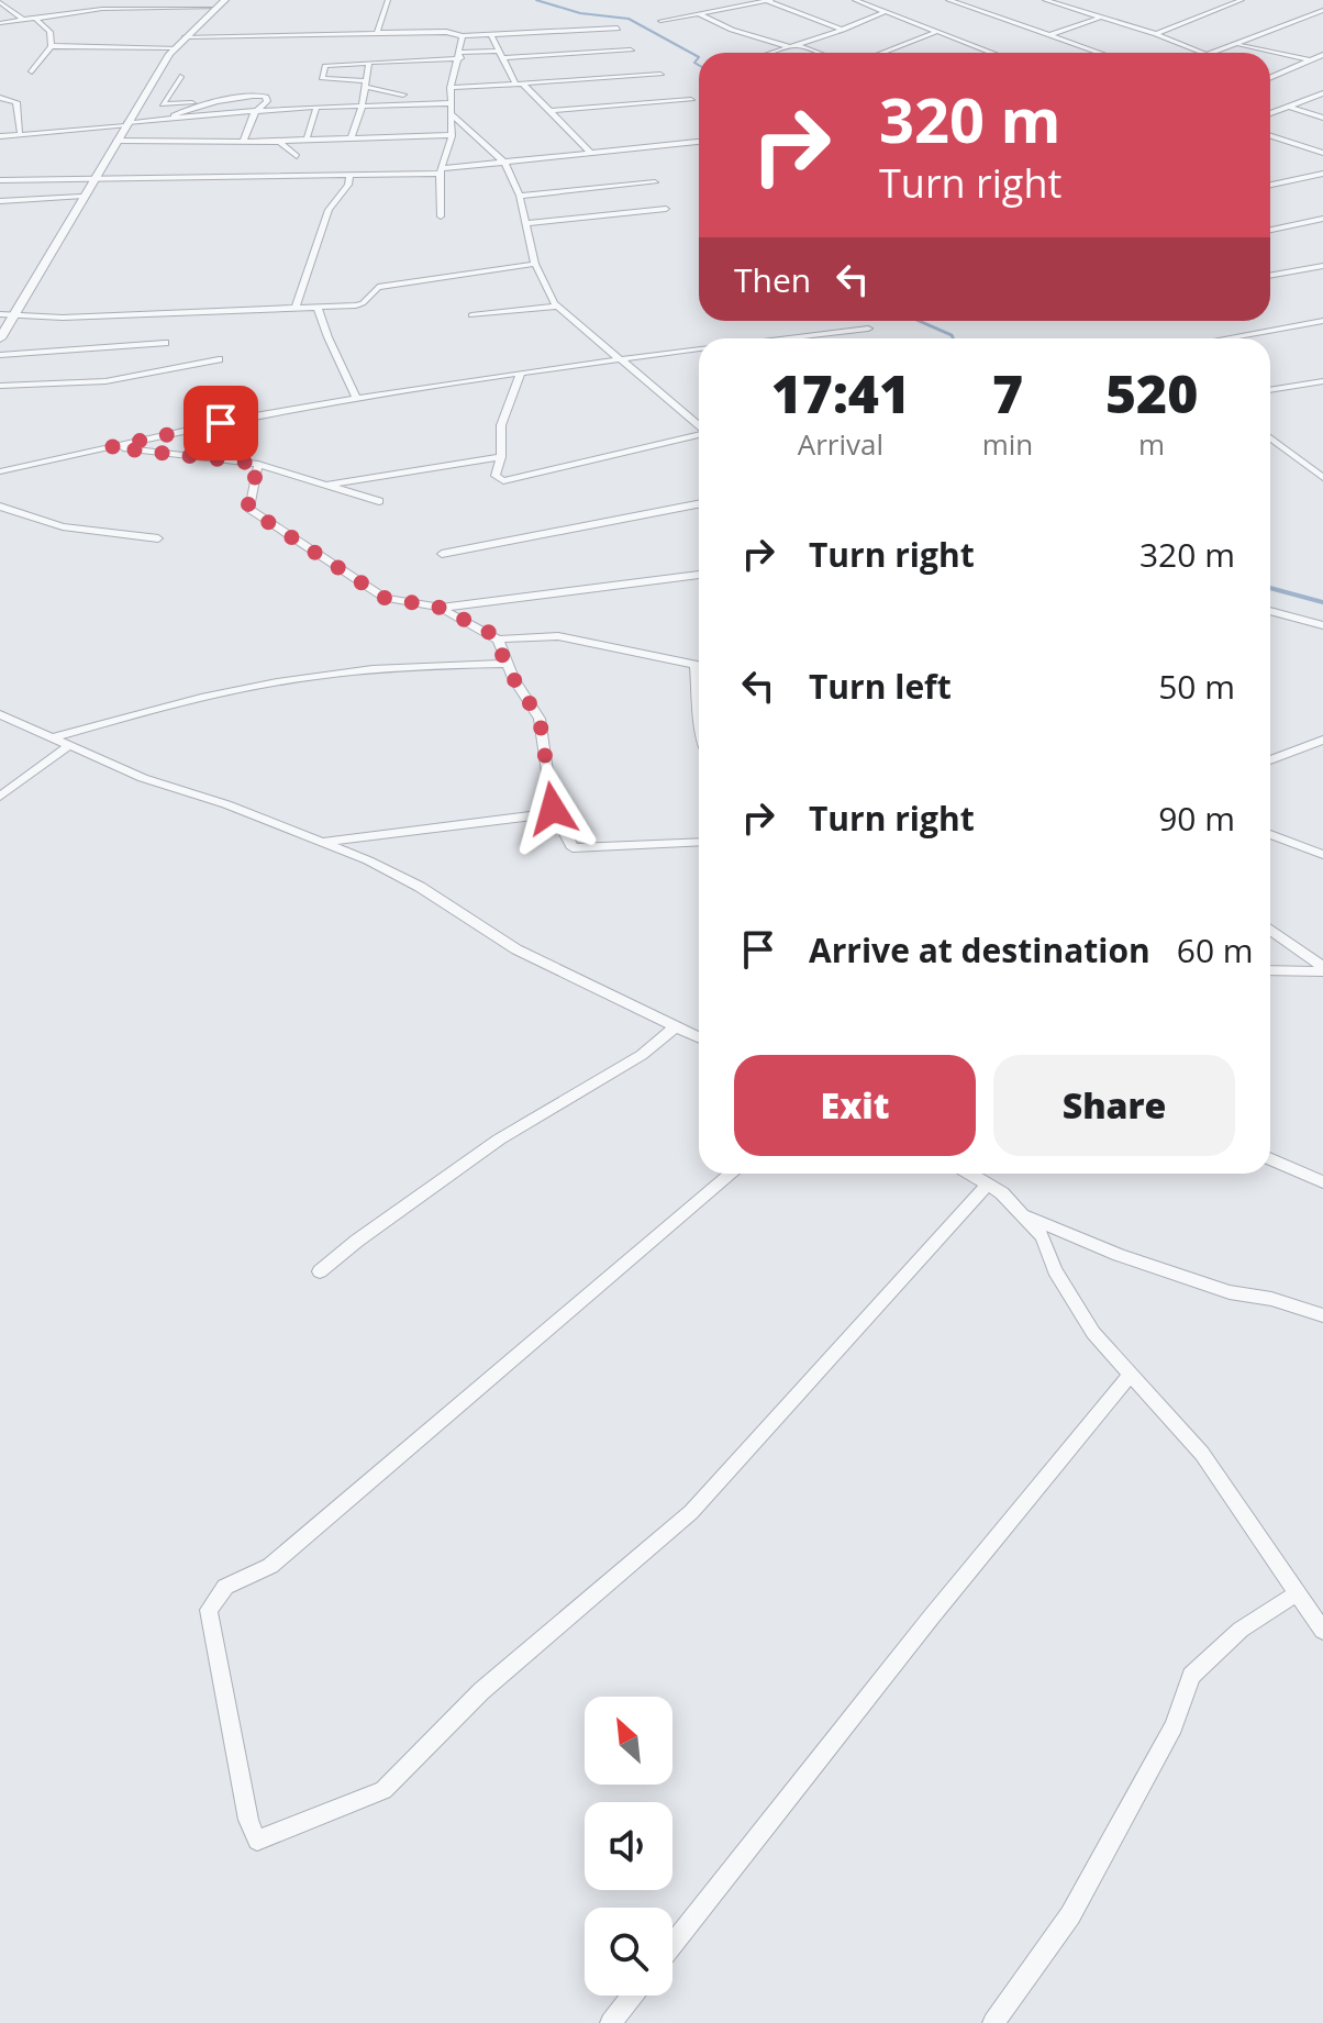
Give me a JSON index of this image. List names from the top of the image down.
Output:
{
  "north": "top left",
  "page": {
    "turn": ["320 m", "Turn right"],
    "then": "Then",
    "eta": [
      "17:41",
      "Arrival",
      "7",
      "min",
      "520",
      "m"
    ],
    "list": [
      {
        "name": "Turn right",
        "value": "320 m"
      },
      {
        "name": "Turn left",
        "value": "50 m"
      },
      {
        "name": "Turn right",
        "value": "90 m"
      },
      {
        "name": "Arrive at destination",
        "value": "60 m"
      }
    ],
    "buttons": ["Exit", "Share"]
  }
}
